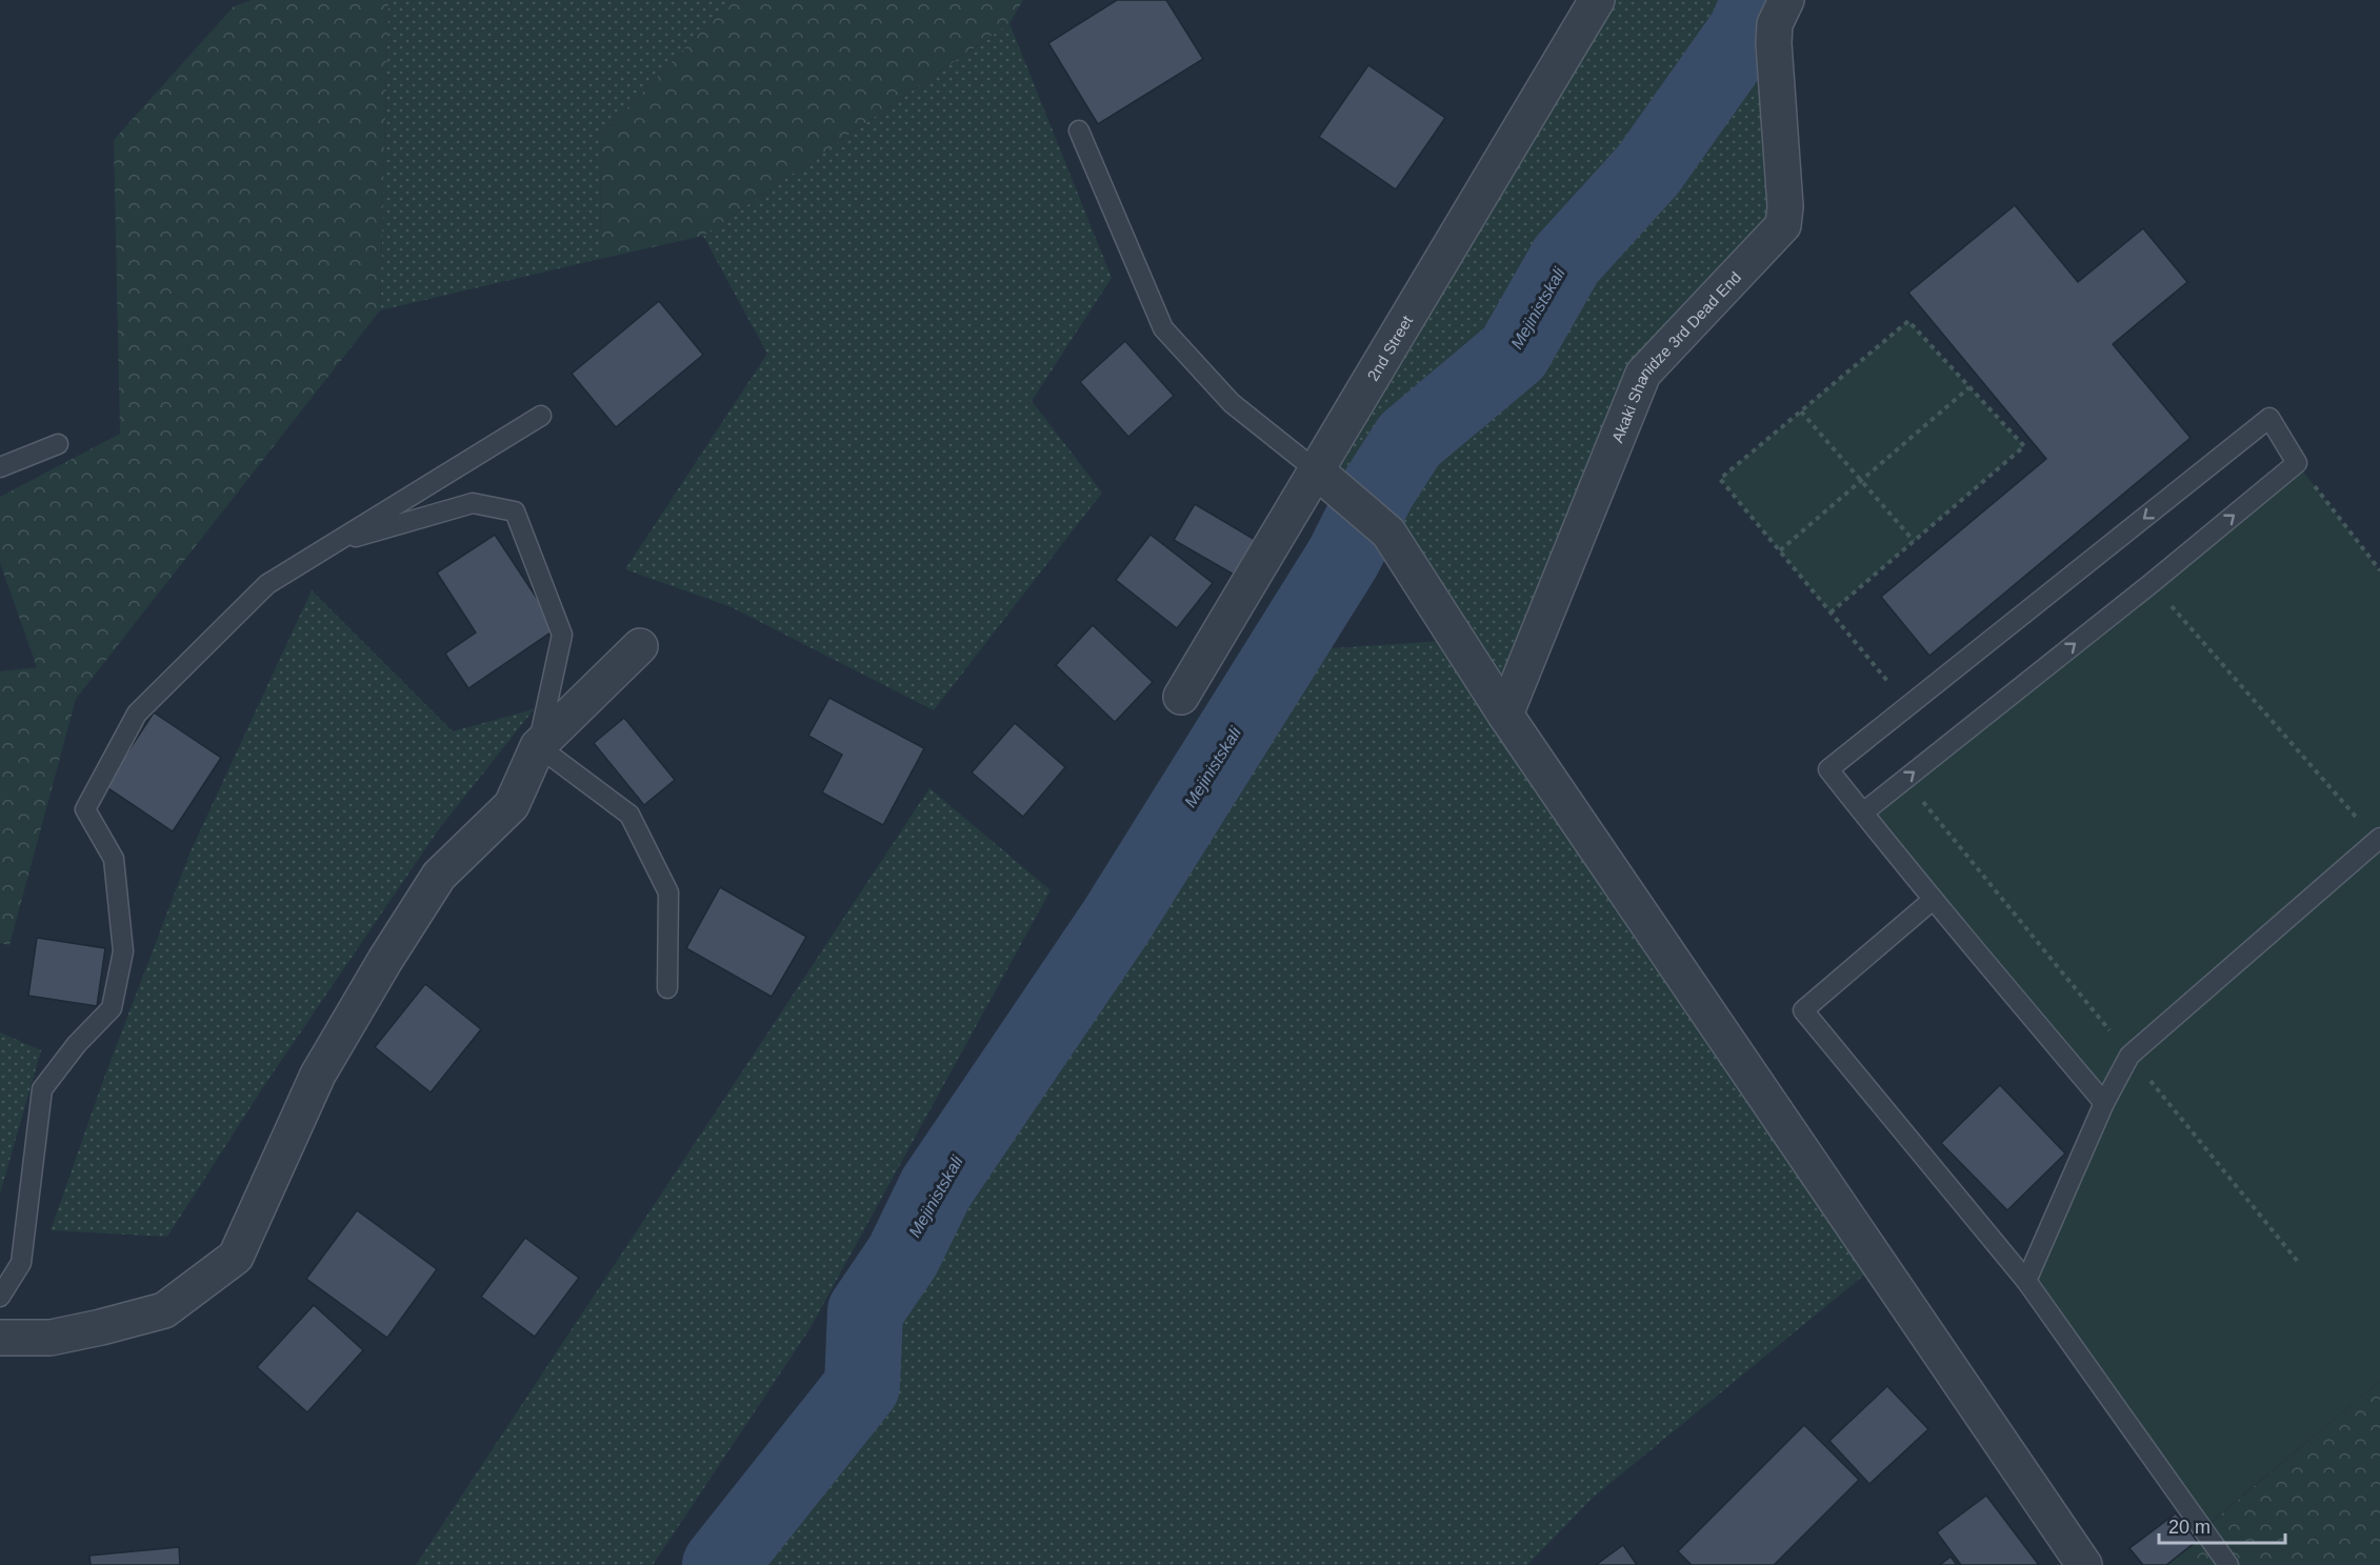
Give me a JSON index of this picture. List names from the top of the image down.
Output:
{
  "streets": {
    "street": ["2nd Street", "Akaki Shanidze 3rd Dead End"]
  },
  "water": ["Mejinistskali"],
  "scale_bar": "20 m"
}
